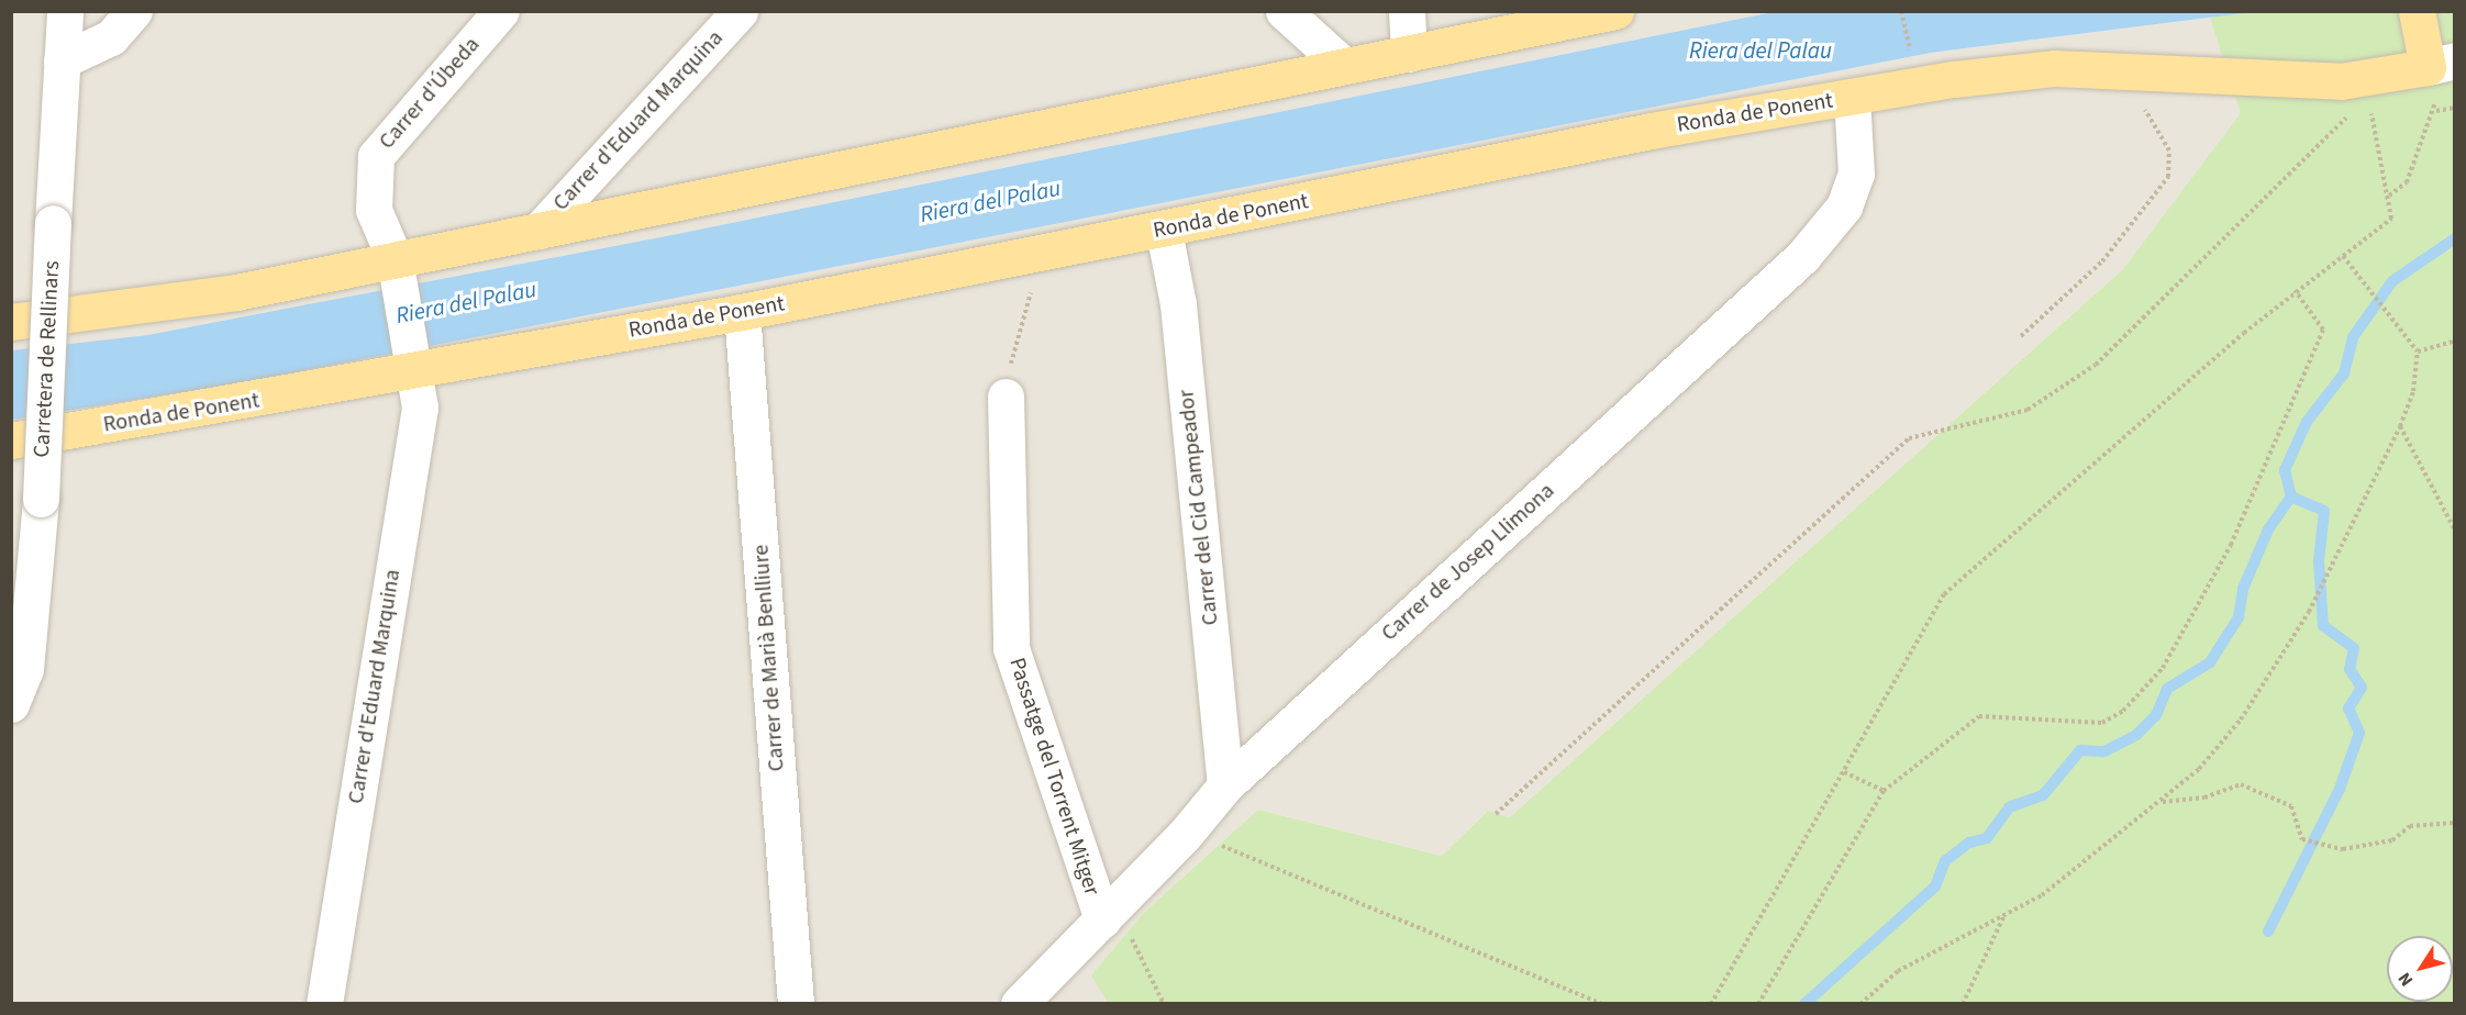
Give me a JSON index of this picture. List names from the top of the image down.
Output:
{
  "streets": {
    "main road": ["Ronda de Ponent"],
    "street": [
      "Carrer d'Úbeda",
      "Carrer d'Eduard Marquina",
      "Carretera de Rellinars",
      "Carrer del Cid Campeador",
      "Carrer de Josep Llimona",
      "Carrer de Marià Benlliure",
      "Passatge del Torrent Mitger"
    ]
  },
  "crossings": [
    ["Carrer d'Úbeda", "Ronda de Ponent"],
    ["Carrer d'Úbeda", "Carrer d'Eduard Marquina"],
    ["Ronda de Ponent", "Carrer d'Eduard Marquina"],
    ["Ronda de Ponent", "Carrer del Cid Campeador"],
    ["Ronda de Ponent", "Carrer de Josep Llimona"],
    ["Ronda de Ponent", "Carrer de Marià Benlliure"],
    ["Carrer del Cid Campeador", "Carrer de Josep Llimona"],
    ["Carrer de Josep Llimona", "Passatge del Torrent Mitger"]
  ],
  "water": ["Riera del Palau"],
  "north": "bottom left"
}
